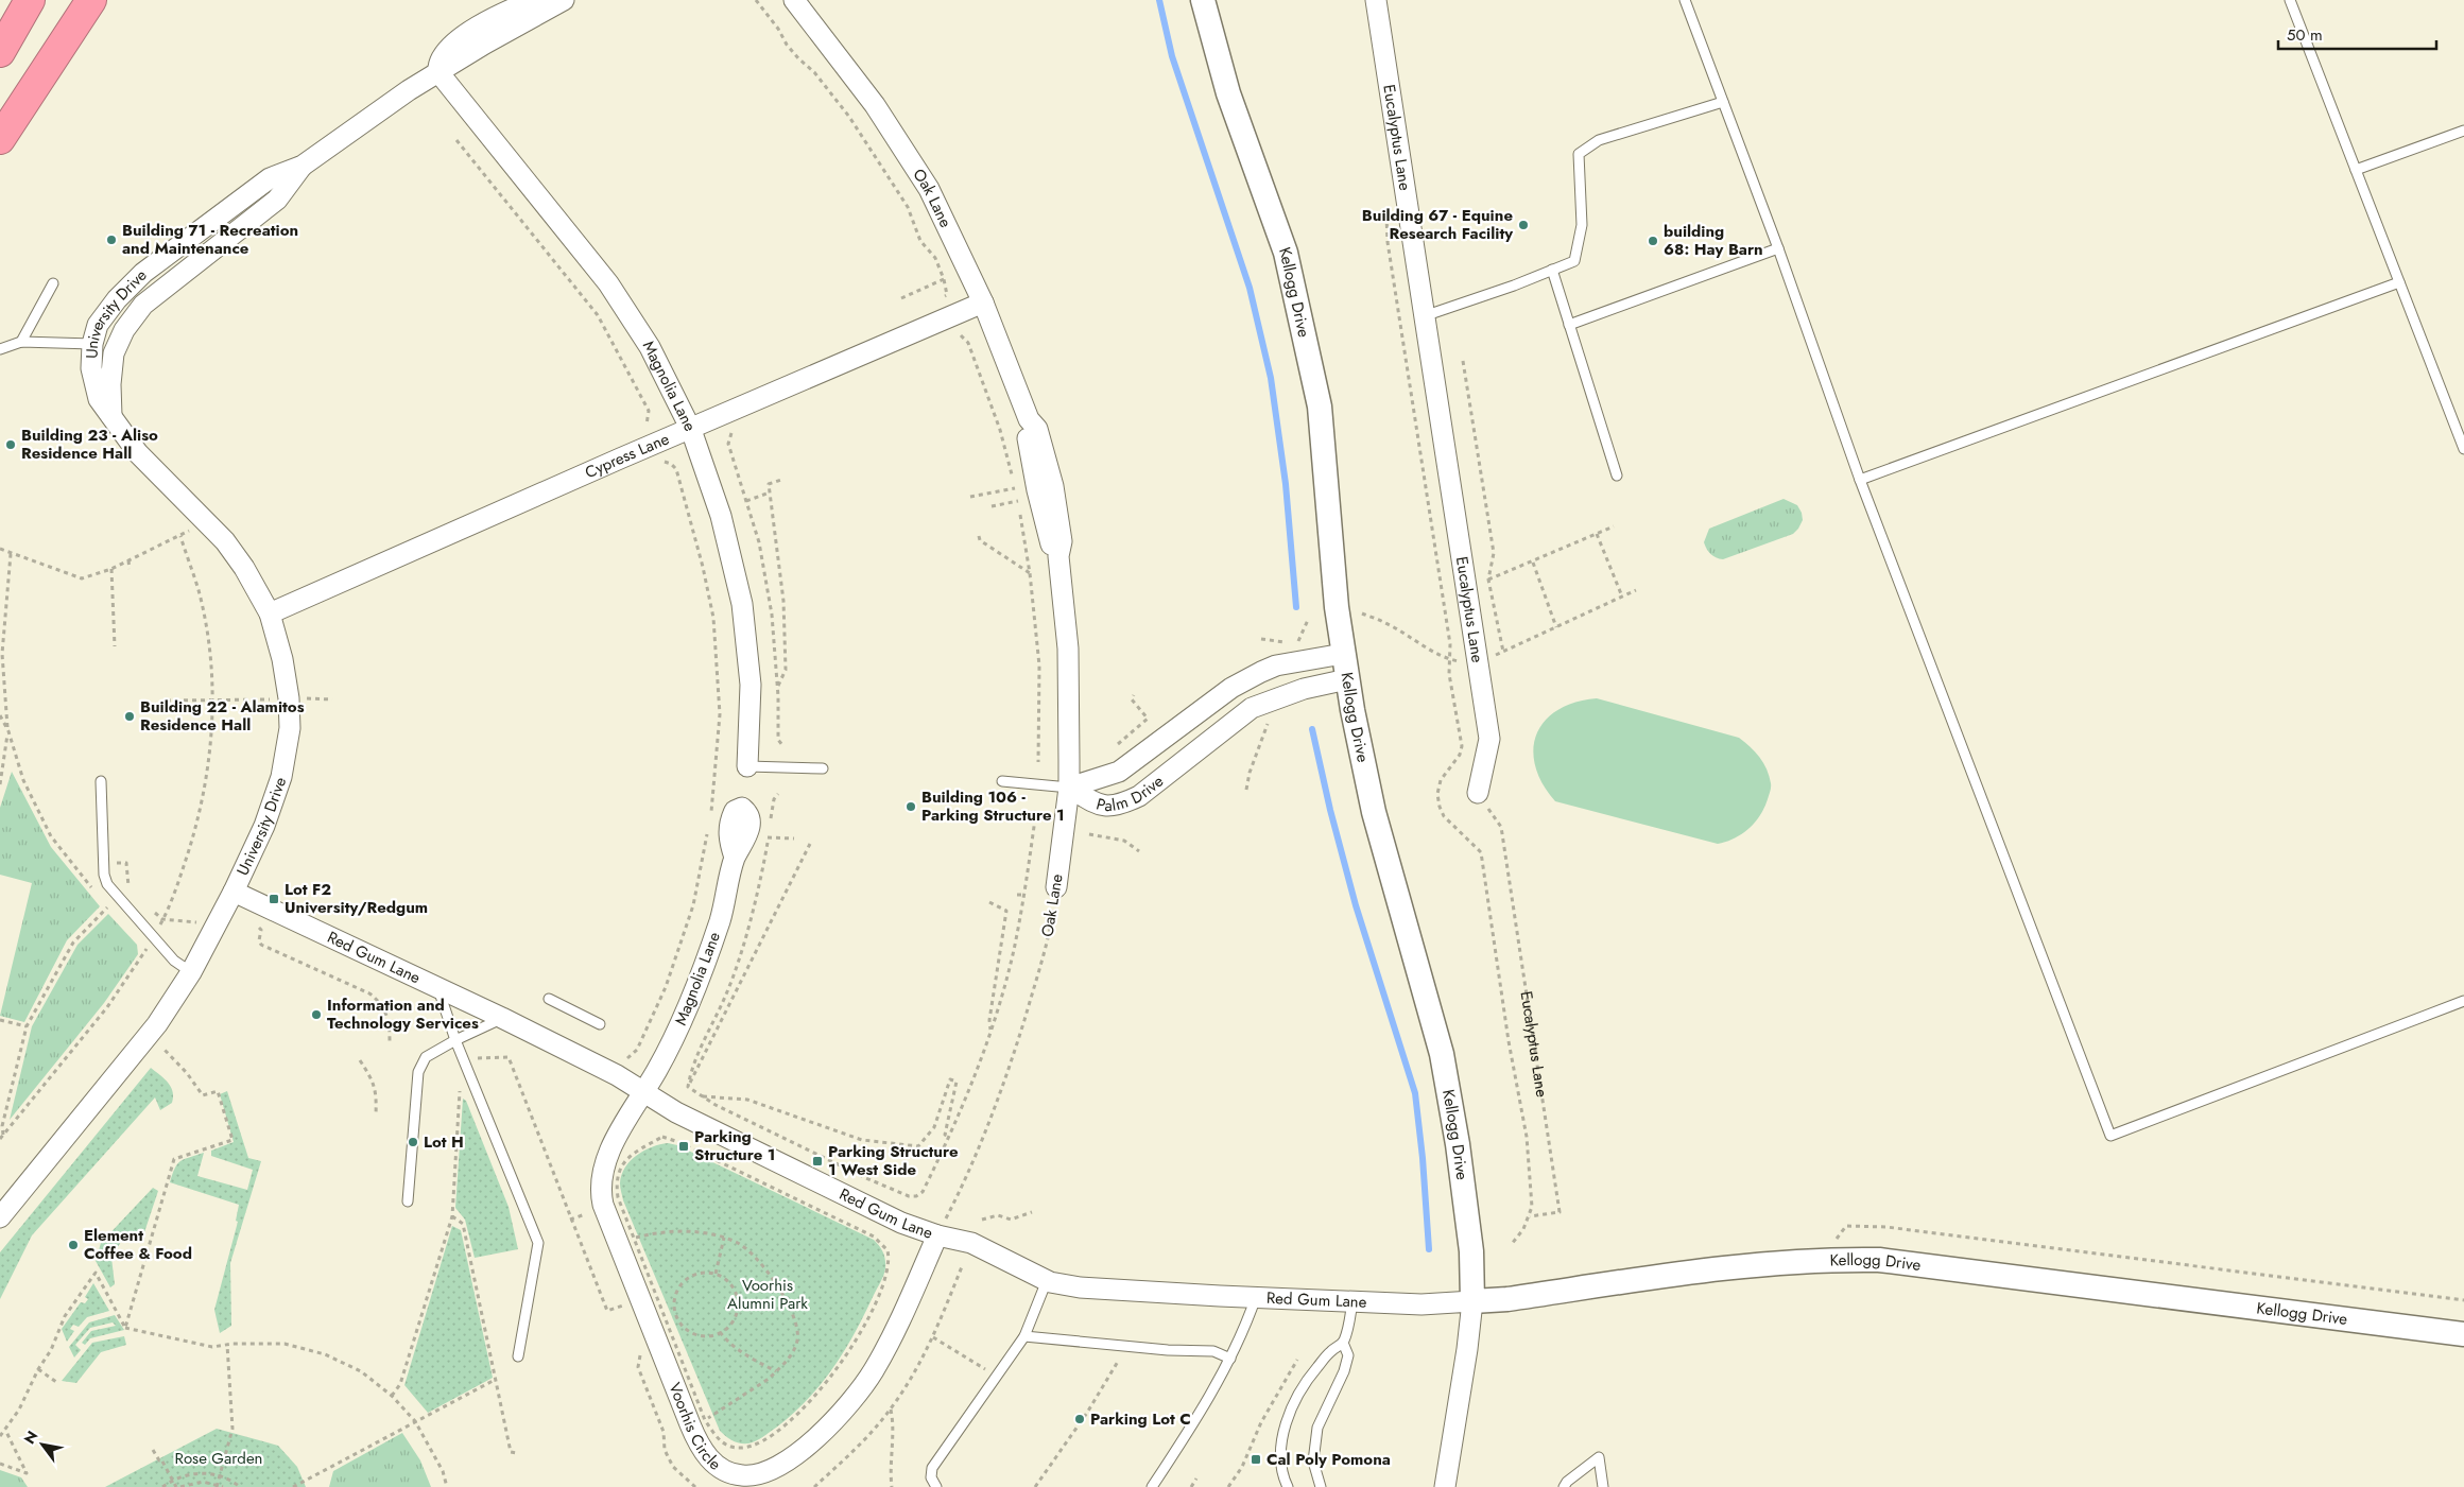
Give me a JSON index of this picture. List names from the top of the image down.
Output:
{
  "streets": {
    "street": [
      "Eucalyptus Lane",
      "Oak Lane",
      "Kellogg Drive",
      "University Drive",
      "Magnolia Lane",
      "Cypress Lane",
      "Palm Drive",
      "Red Gum Lane",
      "Voorhis Circle"
    ]
  },
  "crossings": [
    ["Oak Lane", "Cypress Lane"],
    ["Oak Lane", "Palm Drive"],
    ["Oak Lane", "Red Gum Lane"],
    ["Oak Lane", "Voorhis Circle"],
    ["Kellogg Drive", "Palm Drive"],
    ["Kellogg Drive", "Red Gum Lane"],
    ["University Drive", "Magnolia Lane"],
    ["University Drive", "Cypress Lane"],
    ["University Drive", "Red Gum Lane"],
    ["Magnolia Lane", "Cypress Lane"],
    ["Magnolia Lane", "Red Gum Lane"],
    ["Magnolia Lane", "Voorhis Circle"],
    ["Red Gum Lane", "Voorhis Circle"]
  ],
  "parks": ["Voorhis Alumni Park", "Rose Garden"],
  "places": {
    "other": [
      "Building 67 - Equine Research Facility",
      "Building 71 - Recreation and Maintenance",
      "building 68: Hay Barn",
      "Building 23 - Aliso Residence Hall",
      "Building 22 - Alamitos Residence Hall",
      "Building 106 - Parking Structure 1",
      "Information and Technology Services",
      "Lot H",
      "Element Coffee & Food",
      "Parking Lot C"
    ],
    "transit": [
      "Lot F2 University/Redgum",
      "Parking Structure 1",
      "Parking Structure 1 West Side",
      "Cal Poly Pomona"
    ]
  },
  "scale_bar": "50 m",
  "north": "top left"
}
